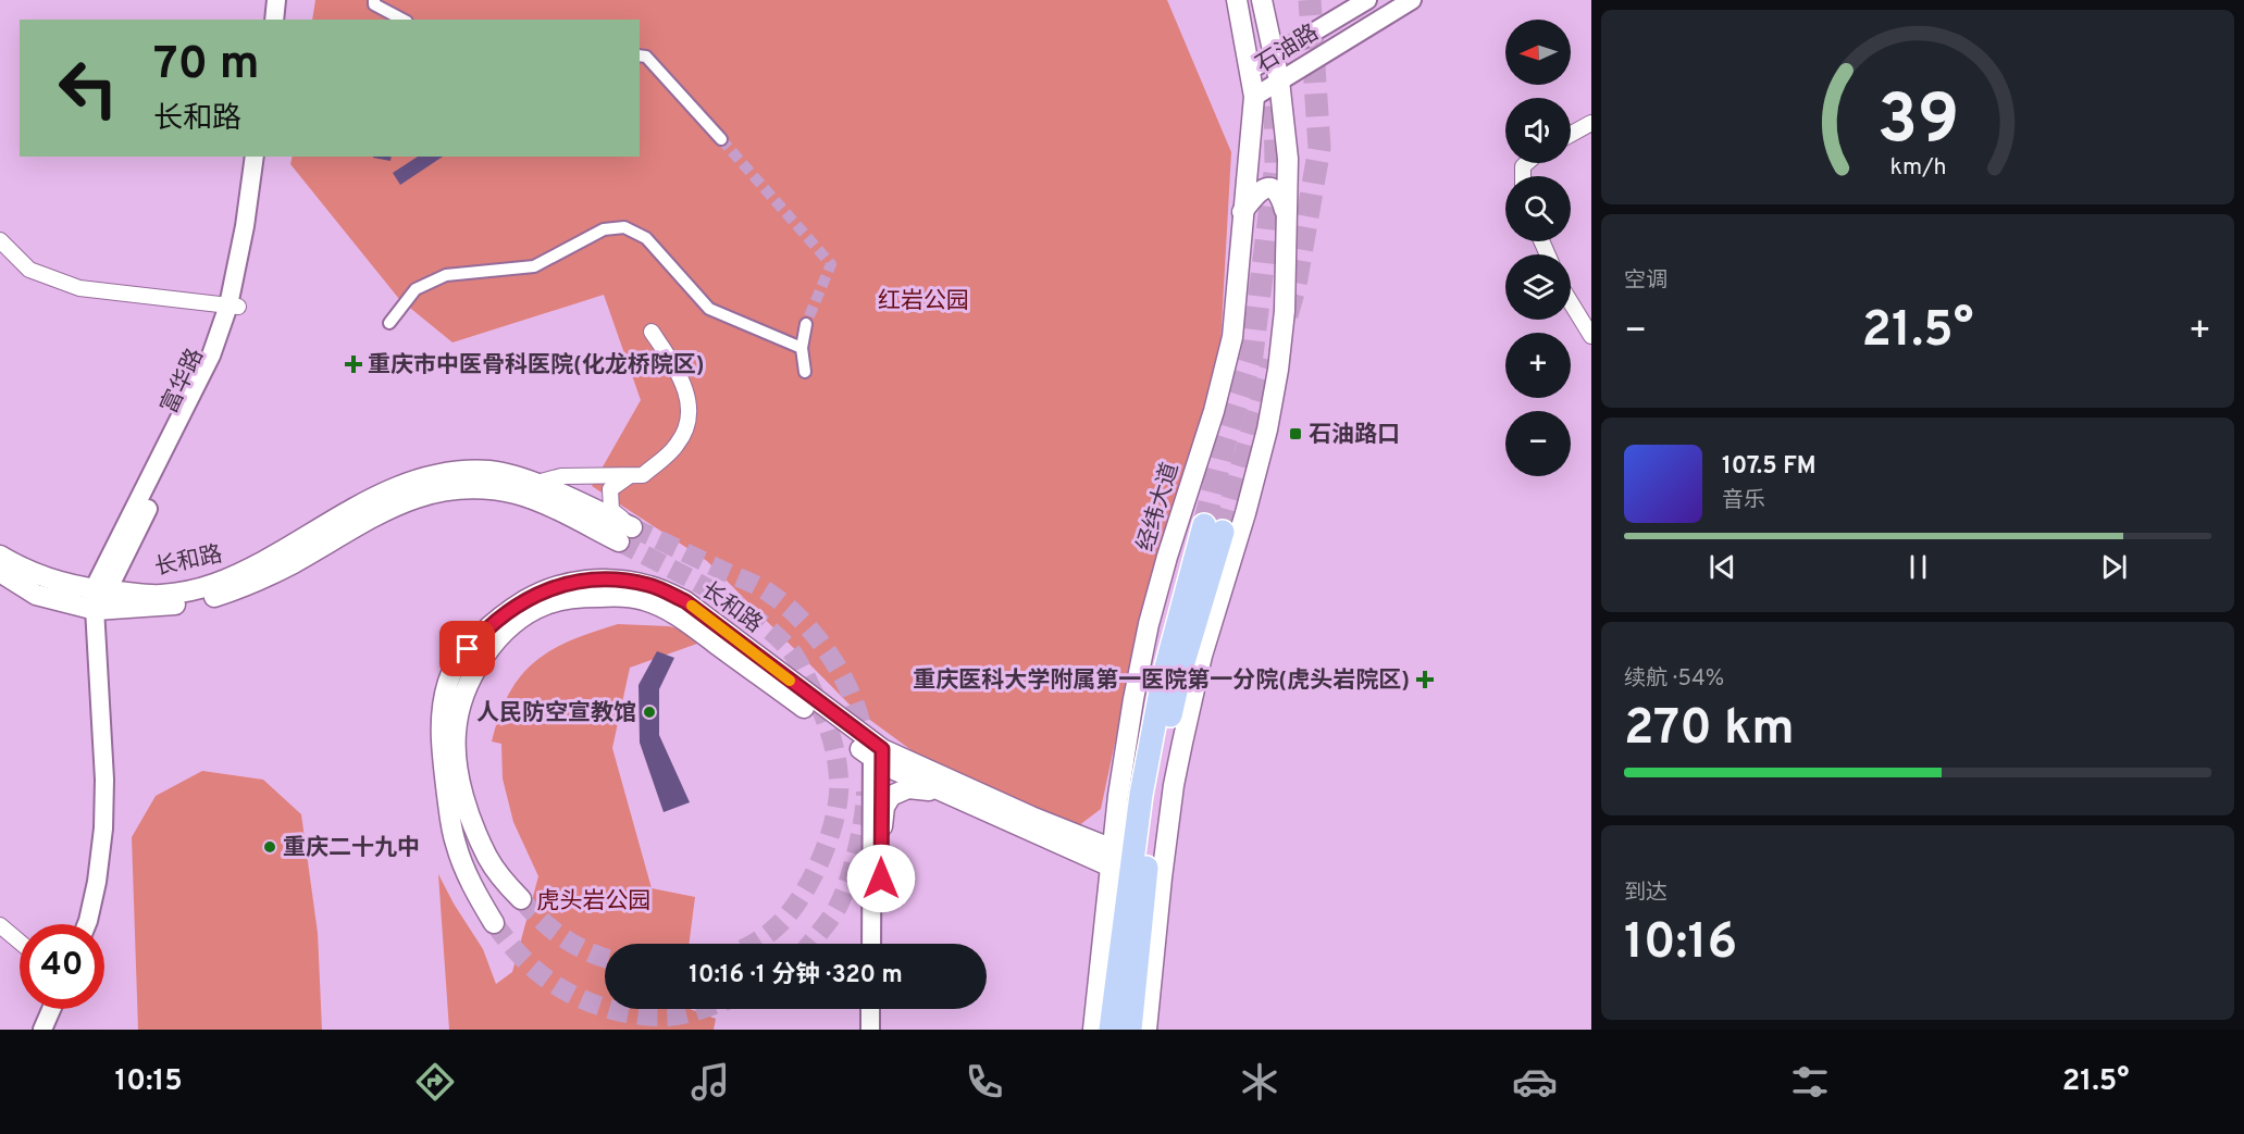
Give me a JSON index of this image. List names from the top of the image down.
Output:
{
  "streets": {
    "main road": ["经纬大道", "长和路"],
    "street": ["石油路", "富华路"]
  },
  "crossings": [
    ["石油路", "经纬大道"],
    ["富华路", "长和路"],
    ["经纬大道", "长和路"]
  ],
  "parks": ["红岩公园", "虎头岩公园"],
  "places": {
    "health": ["重庆市中医骨科医院(化龙桥院区)", "重庆医科大学附属第一医院第一分院(虎头岩院区)"],
    "transit": ["石油路口"],
    "other": ["人民防空宣教馆", "重庆二十九中"]
  },
  "north": "left",
  "page": {
    "map_buttons": ["+", "−"],
    "turn": ["70 m", "长和路"],
    "tile": [
      "空调",
      ["续航 · 54%", "270 km"],
      ["到达", "10:16"]
    ],
    "heat": ["−", "21.5°", "+"],
    "song": ["107.5 FM", "音乐"],
    "limit": "40",
    "trip": "10:16 · 1 分钟 · 320 m",
    "tabs": ["10:15", "21.5°"],
    "gauge": ["39", "km/h"]
  }
}
